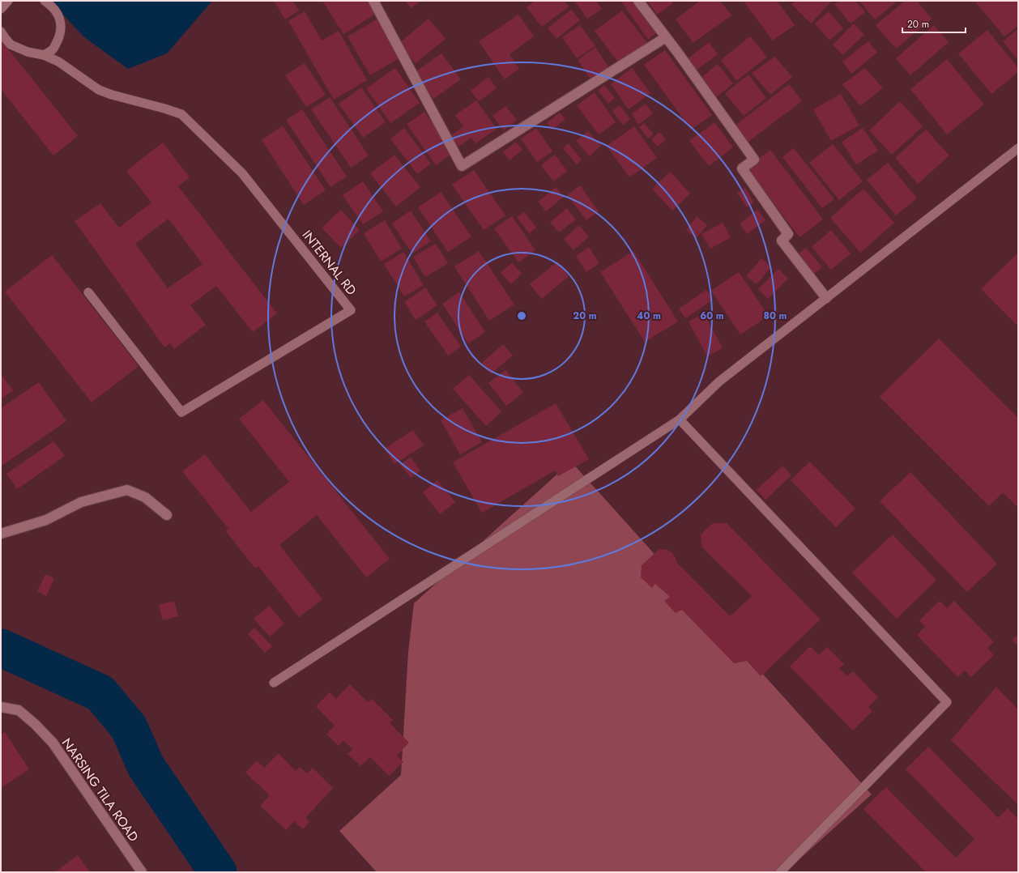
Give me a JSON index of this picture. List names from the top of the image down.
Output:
{
  "streets": {
    "street": ["NARSING TILA ROAD"],
    "lane": ["INTERNAL RD"]
  },
  "scale_bar": "20 m",
  "rings": [
    "20 m",
    "40 m",
    "60 m",
    "80 m"
  ]
}
